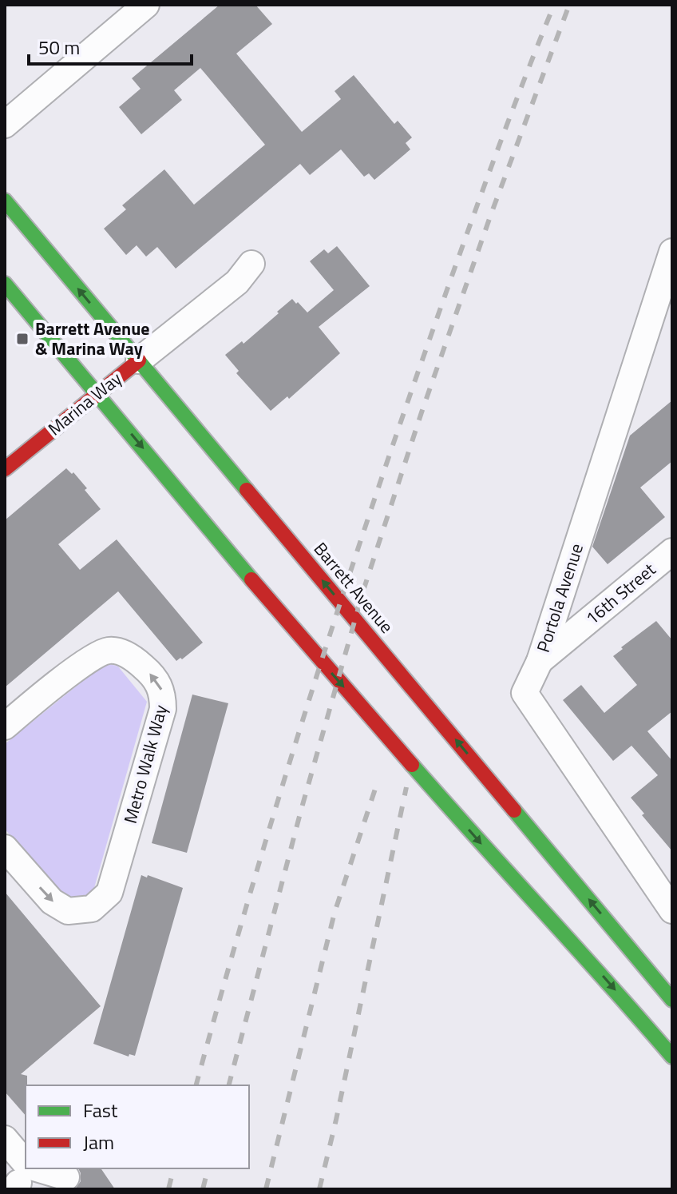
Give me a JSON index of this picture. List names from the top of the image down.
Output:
{
  "streets": {
    "main road": ["Marina Way", "Barrett Avenue"],
    "street": ["16th Street", "Portola Avenue", "Metro Walk Way"]
  },
  "crossings": [
    ["Marina Way", "Barrett Avenue"],
    ["16th Street", "Portola Avenue"]
  ],
  "places": {
    "transit": ["Barrett Avenue & Marina Way"]
  },
  "legend": ["Fast", "Jam"],
  "scale_bar": "50 m"
}
